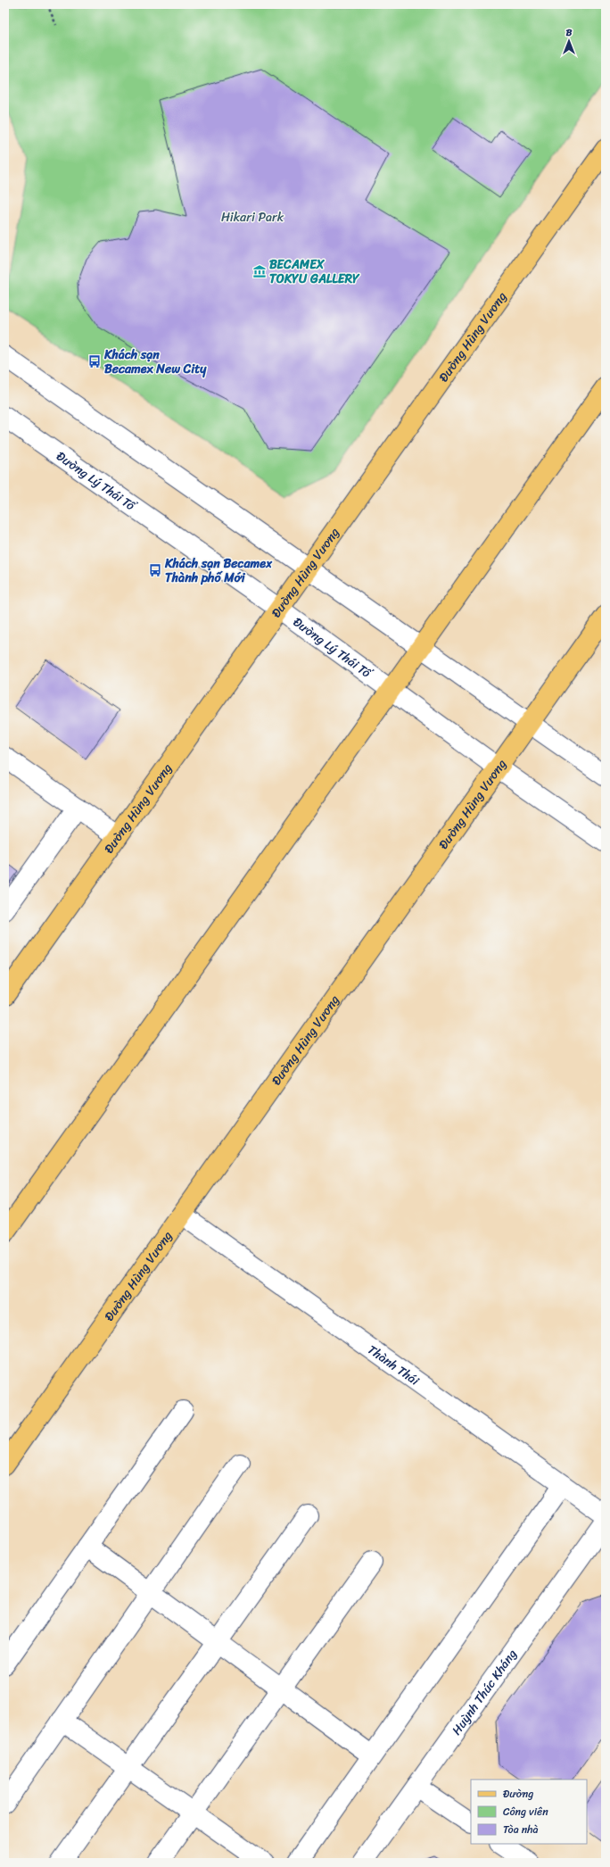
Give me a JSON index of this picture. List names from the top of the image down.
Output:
{
  "streets": {
    "main road": ["Đường Hùng Vương"],
    "street": ["Đường Lý Thái Tổ", "Thành Thái", "Huỳnh Thúc Kháng"]
  },
  "crossings": [
    ["Đường Hùng Vương", "Đường Lý Thái Tổ"],
    ["Đường Hùng Vương", "Thành Thái"]
  ],
  "parks": ["Hikari Park"],
  "places": {
    "museum": ["BECAMEX TOKYU GALLERY"],
    "bus stop": ["Khách sạn Becamex New City", "Khách sạn Becamex Thành phố Mới"]
  },
  "legend": ["Đường", "Công viên", "Tòa nhà"],
  "north": "top"
}
